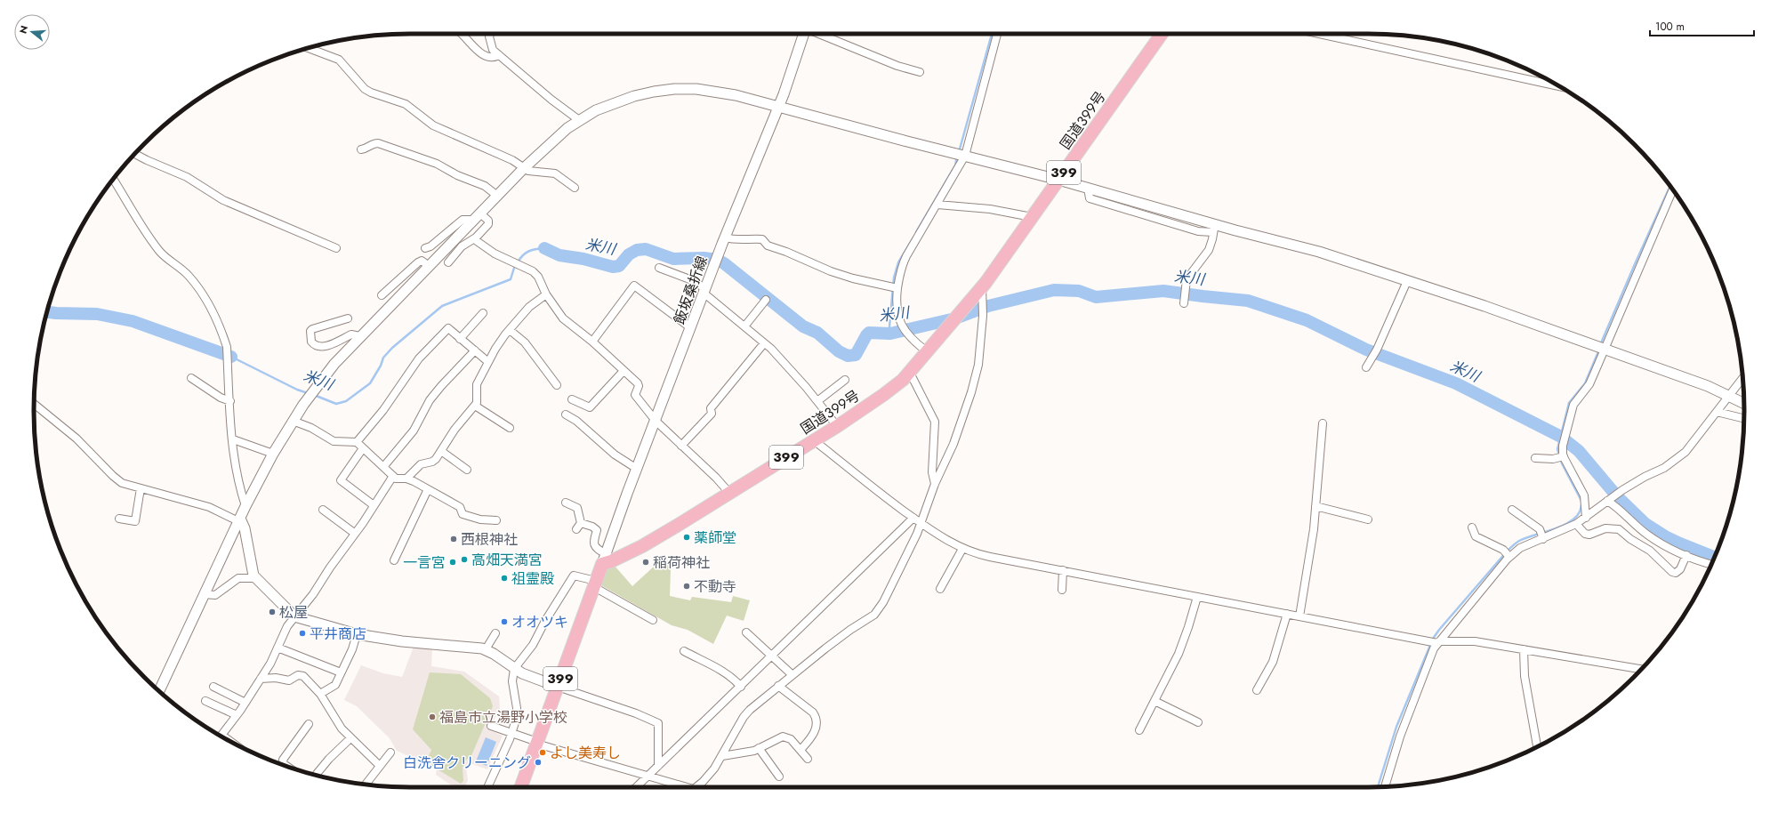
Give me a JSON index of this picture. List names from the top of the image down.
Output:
{
  "streets": {
    "highway": ["国道399号", "399"],
    "street": ["飯坂桑折線"]
  },
  "crossings": [
    ["国道399号", "399"],
    ["国道399号", "飯坂桑折線"],
    ["399", "飯坂桑折線"]
  ],
  "water": ["米川"],
  "places": [
    "薬師堂",
    "西根神社",
    "高畑天満宮",
    "一言宮",
    "稲荷神社",
    "祖霊殿",
    "不動寺",
    "松屋",
    "オオツキ",
    "平井商店",
    "福島市立湯野小学校",
    "よし美寿し",
    "白洗舎クリーニング"
  ],
  "scale_bar": "100 m",
  "north": "left"
}
